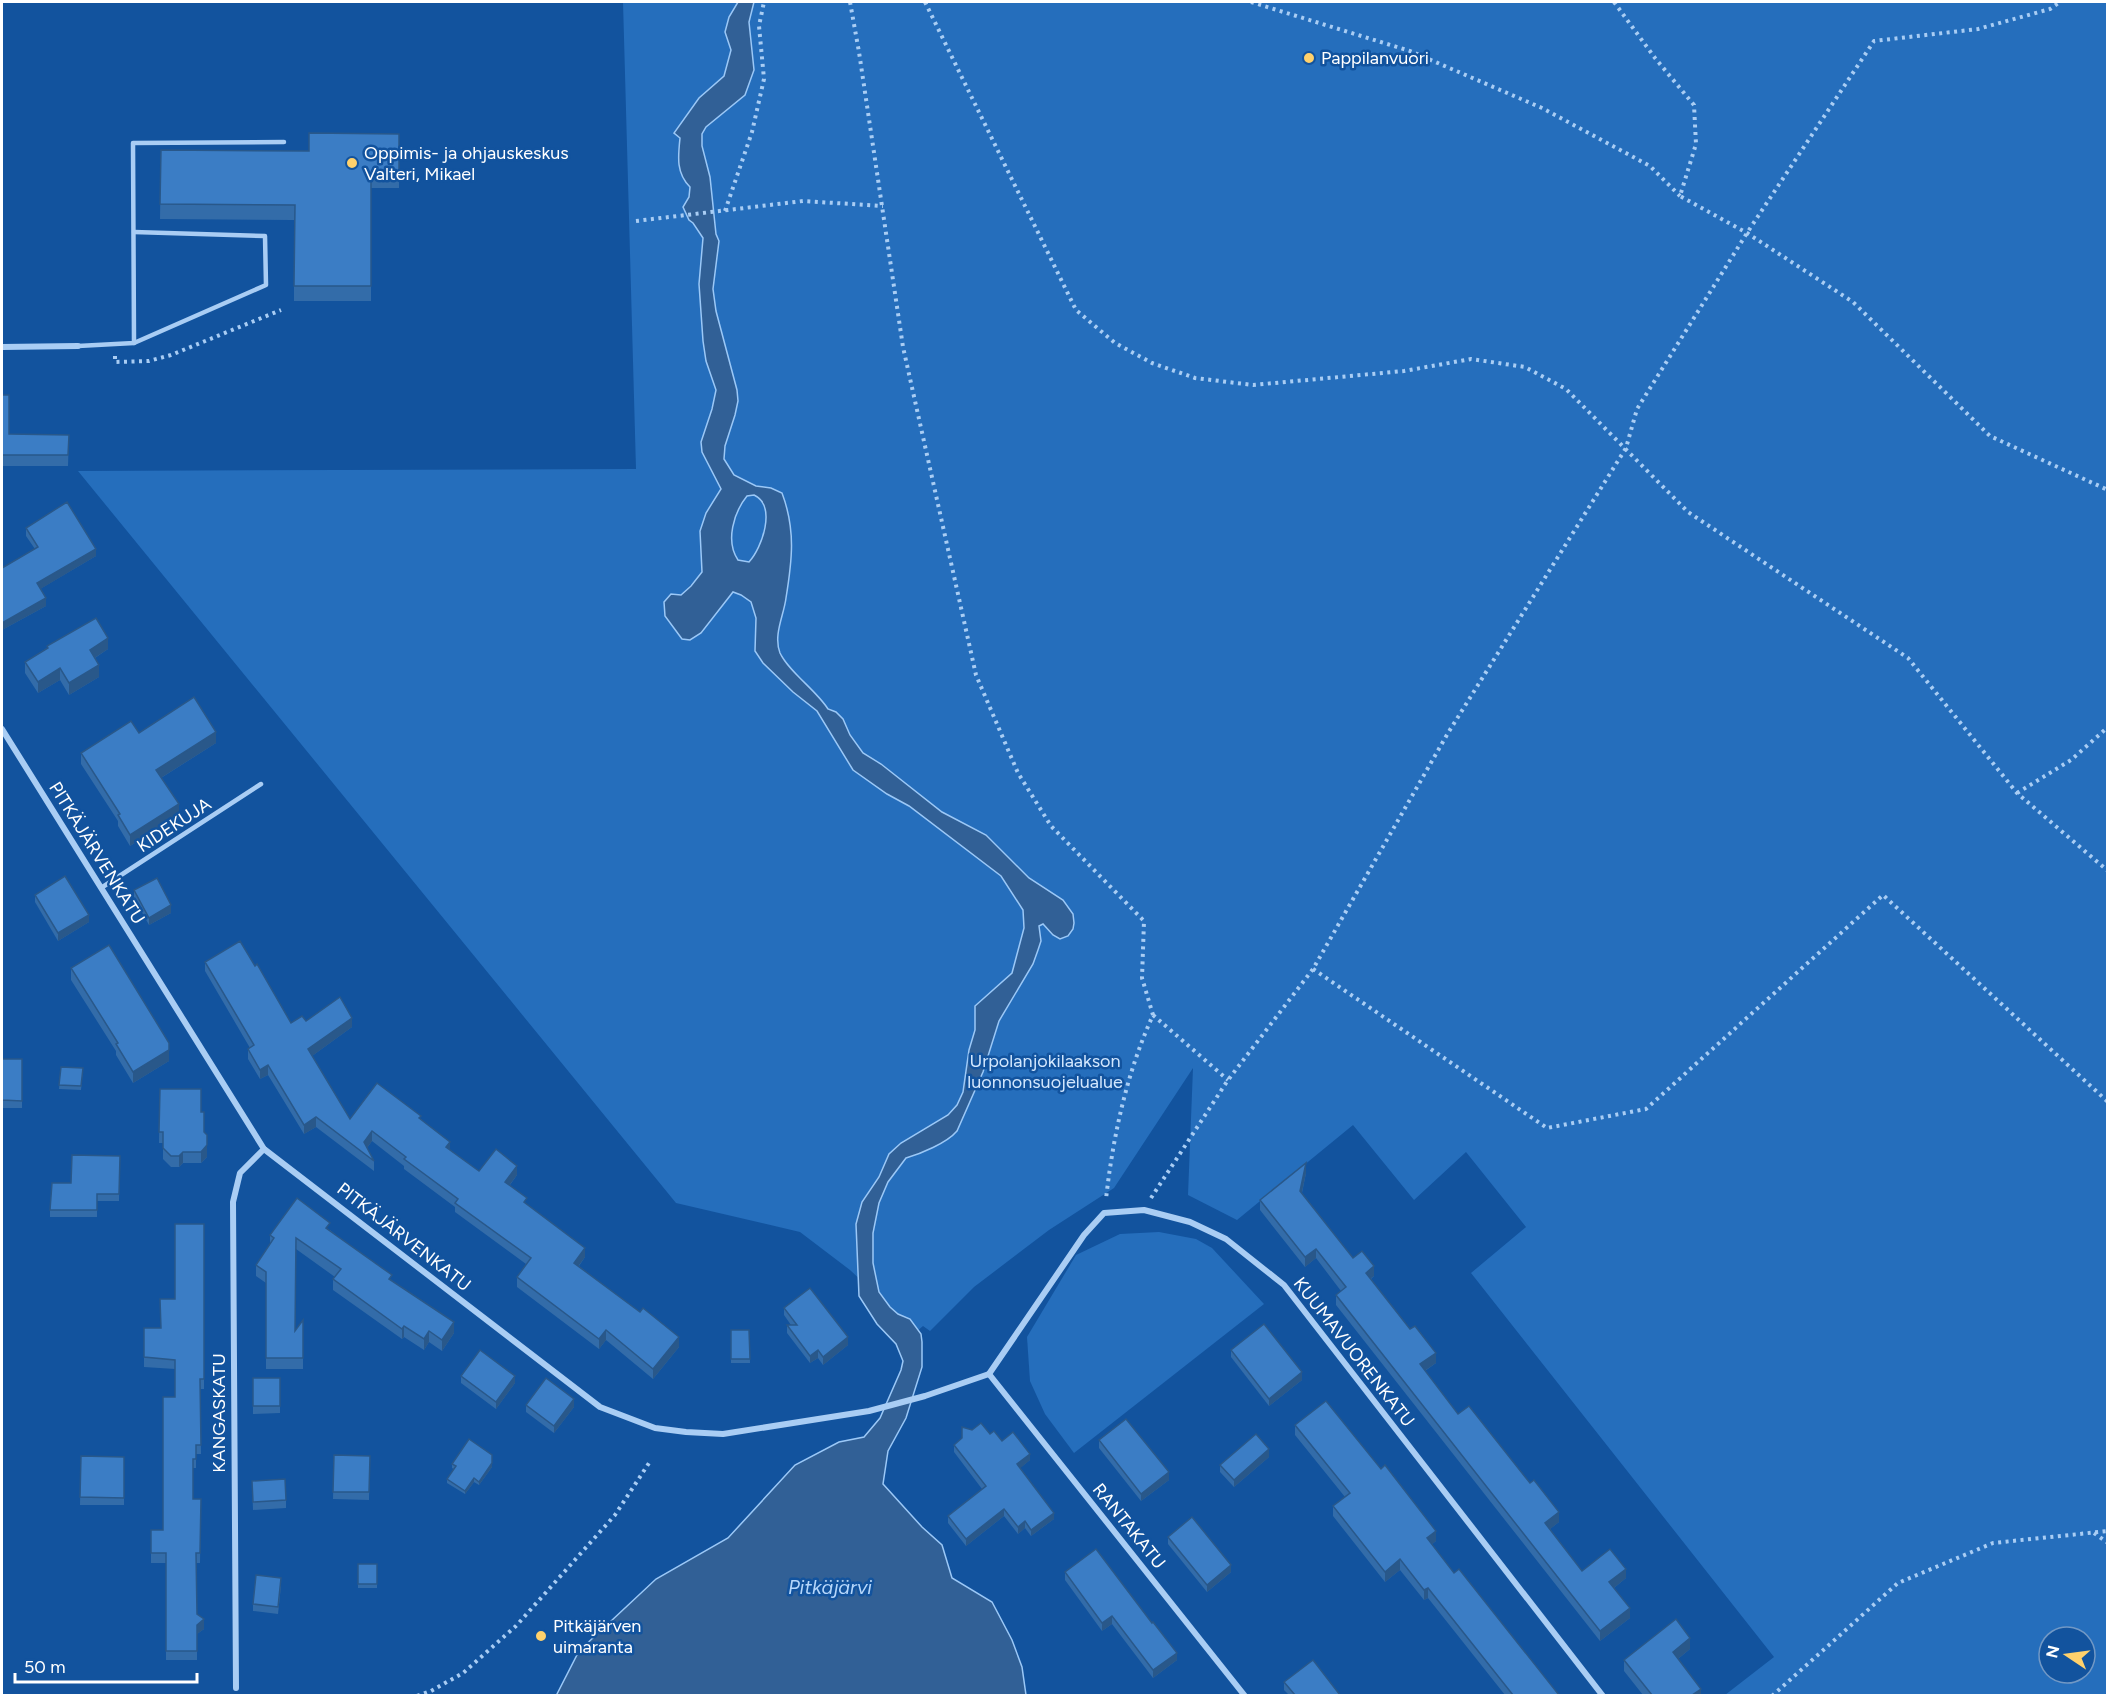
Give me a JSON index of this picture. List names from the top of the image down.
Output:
{
  "streets": {
    "street": [
      "PITKÄJÄRVENKATU",
      "KUUMAVUORENKATU",
      "KANGASKATU",
      "RANTAKATU"
    ],
    "lane": ["KIDEKUJA"]
  },
  "crossings": [
    ["KIDEKUJA", "PITKÄJÄRVENKATU"],
    ["PITKÄJÄRVENKATU", "KANGASKATU"],
    ["PITKÄJÄRVENKATU", "RANTAKATU"]
  ],
  "water": ["Pitkäjärvi"],
  "parks": ["Urpolanjokilaakson luonnonsuojelualue"],
  "places": ["Pappilanvuori", "Oppimis- ja ohjauskeskus Valteri, Mikael", "Pitkäjärven uimaranta"],
  "scale_bar": "50 m",
  "north": "left"
}
